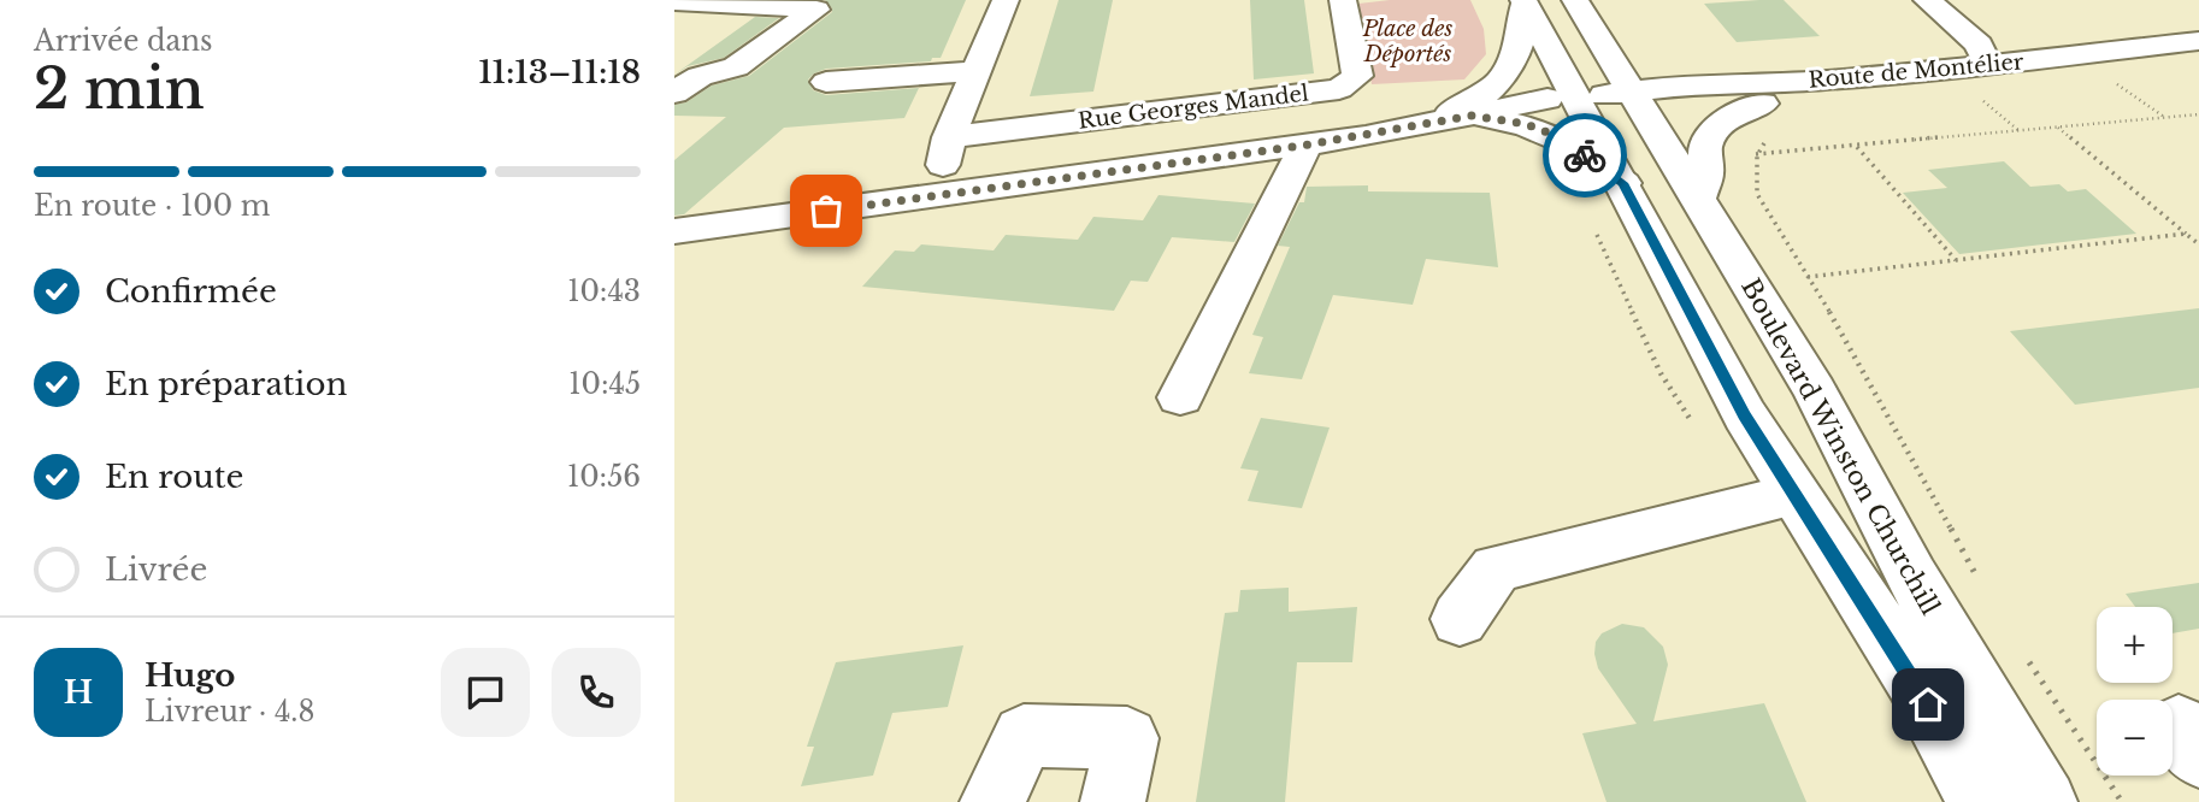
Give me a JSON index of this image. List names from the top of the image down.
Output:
{
  "streets": {
    "main road": ["Route de Montélier", "Rue Georges Mandel", "Boulevard Winston Churchill"]
  },
  "crossings": [
    ["Route de Montélier", "Boulevard Winston Churchill"]
  ],
  "parks": ["Place des Déportés"],
  "page": {
    "heading": ["2 min", "Arrivée dans", "11:13–11:18"],
    "panel": ["Hugo", "Livreur · 4.8"],
    "bar": "En route · 100 m",
    "list": [
      ["Confirmée", "10:43"],
      ["En préparation", "10:45"],
      ["En route", "10:56"],
      "Livrée"
    ],
    "map_buttons": ["+", "−"],
    "round": "H"
  }
}
